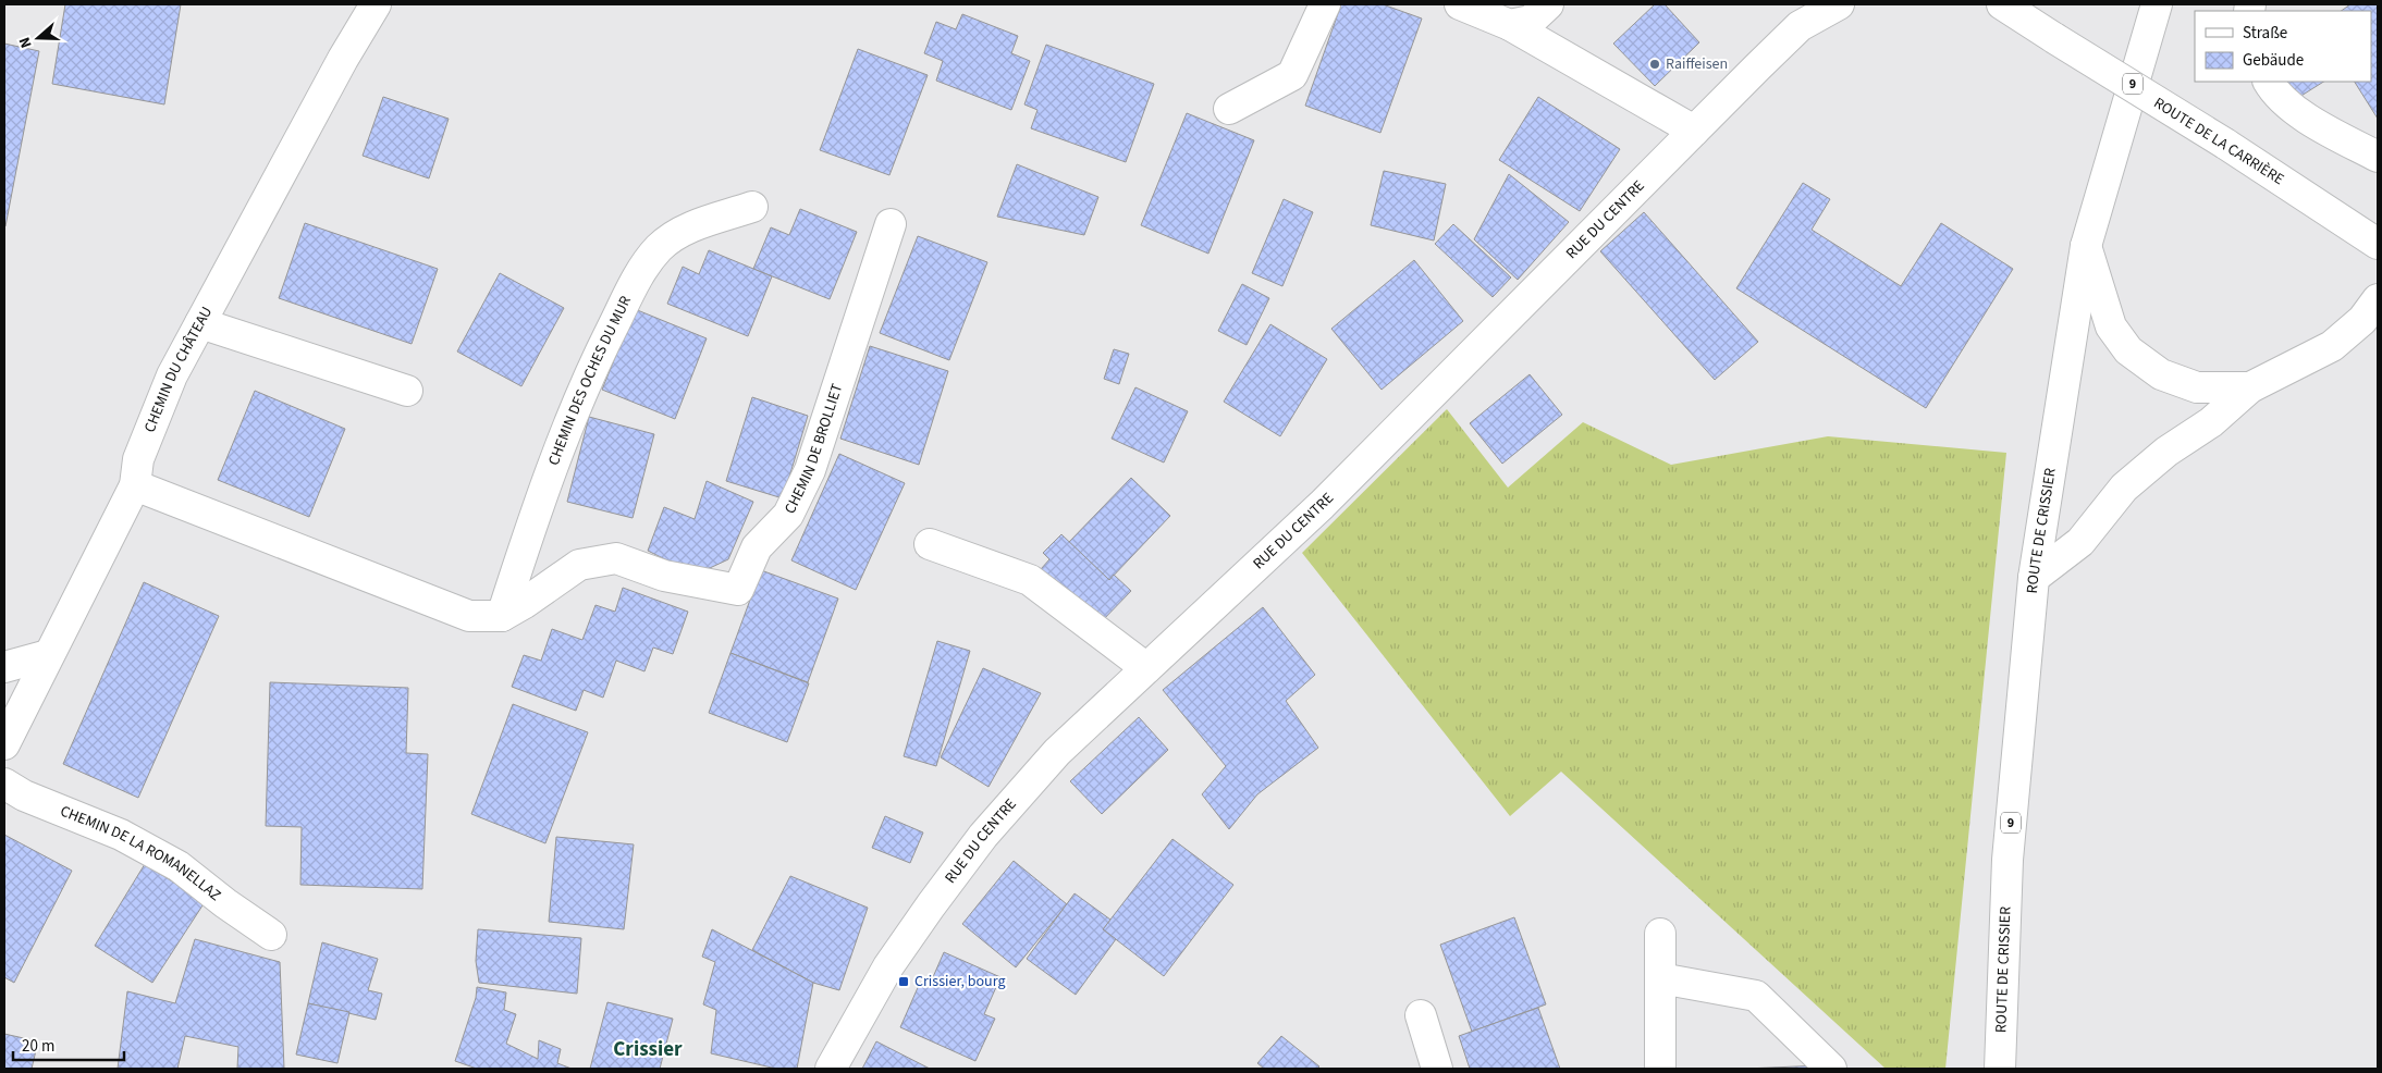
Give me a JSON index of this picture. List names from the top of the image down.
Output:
{
  "streets": {
    "street": [
      "9",
      "ROUTE DE LA CARRIÈRE",
      "RUE DU CENTRE",
      "CHEMIN DU CHÂTEAU",
      "CHEMIN DES OCHES DU MUR",
      "CHEMIN DE BROLLIET",
      "ROUTE DE CRISSIER",
      "CHEMIN DE LA ROMANELLAZ"
    ]
  },
  "crossings": [
    ["CHEMIN DES OCHES DU MUR", "CHEMIN DE BROLLIET"]
  ],
  "districts": ["Crissier"],
  "places": {
    "other": ["Raiffeisen"],
    "transit": ["Crissier, bourg"]
  },
  "legend": ["Straße", "Gebäude"],
  "scale_bar": "20 m",
  "north": "left"
}
